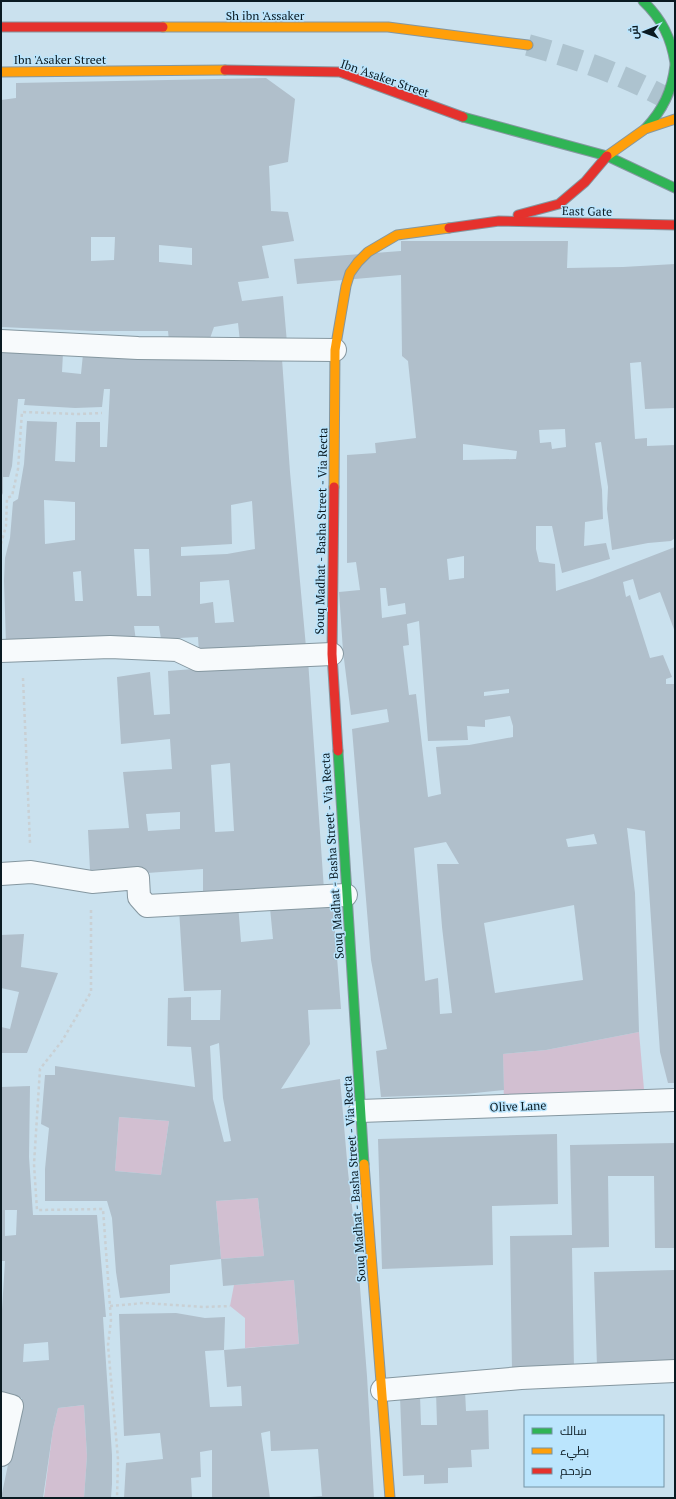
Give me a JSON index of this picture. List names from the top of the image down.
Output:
{
  "streets": {
    "street": [
      "Sh ibn 'Assaker",
      "Ibn 'Asaker Street",
      "East Gate",
      "Souq Madhat - Basha Street - Via Recta",
      "Olive Lane"
    ]
  },
  "crossings": [
    ["Ibn 'Asaker Street", "East Gate"],
    ["East Gate", "Souq Madhat - Basha Street - Via Recta"],
    ["Souq Madhat - Basha Street - Via Recta", "Olive Lane"]
  ],
  "legend": ["سالك", "بطيء", "مزدحم"],
  "north": "left"
}
